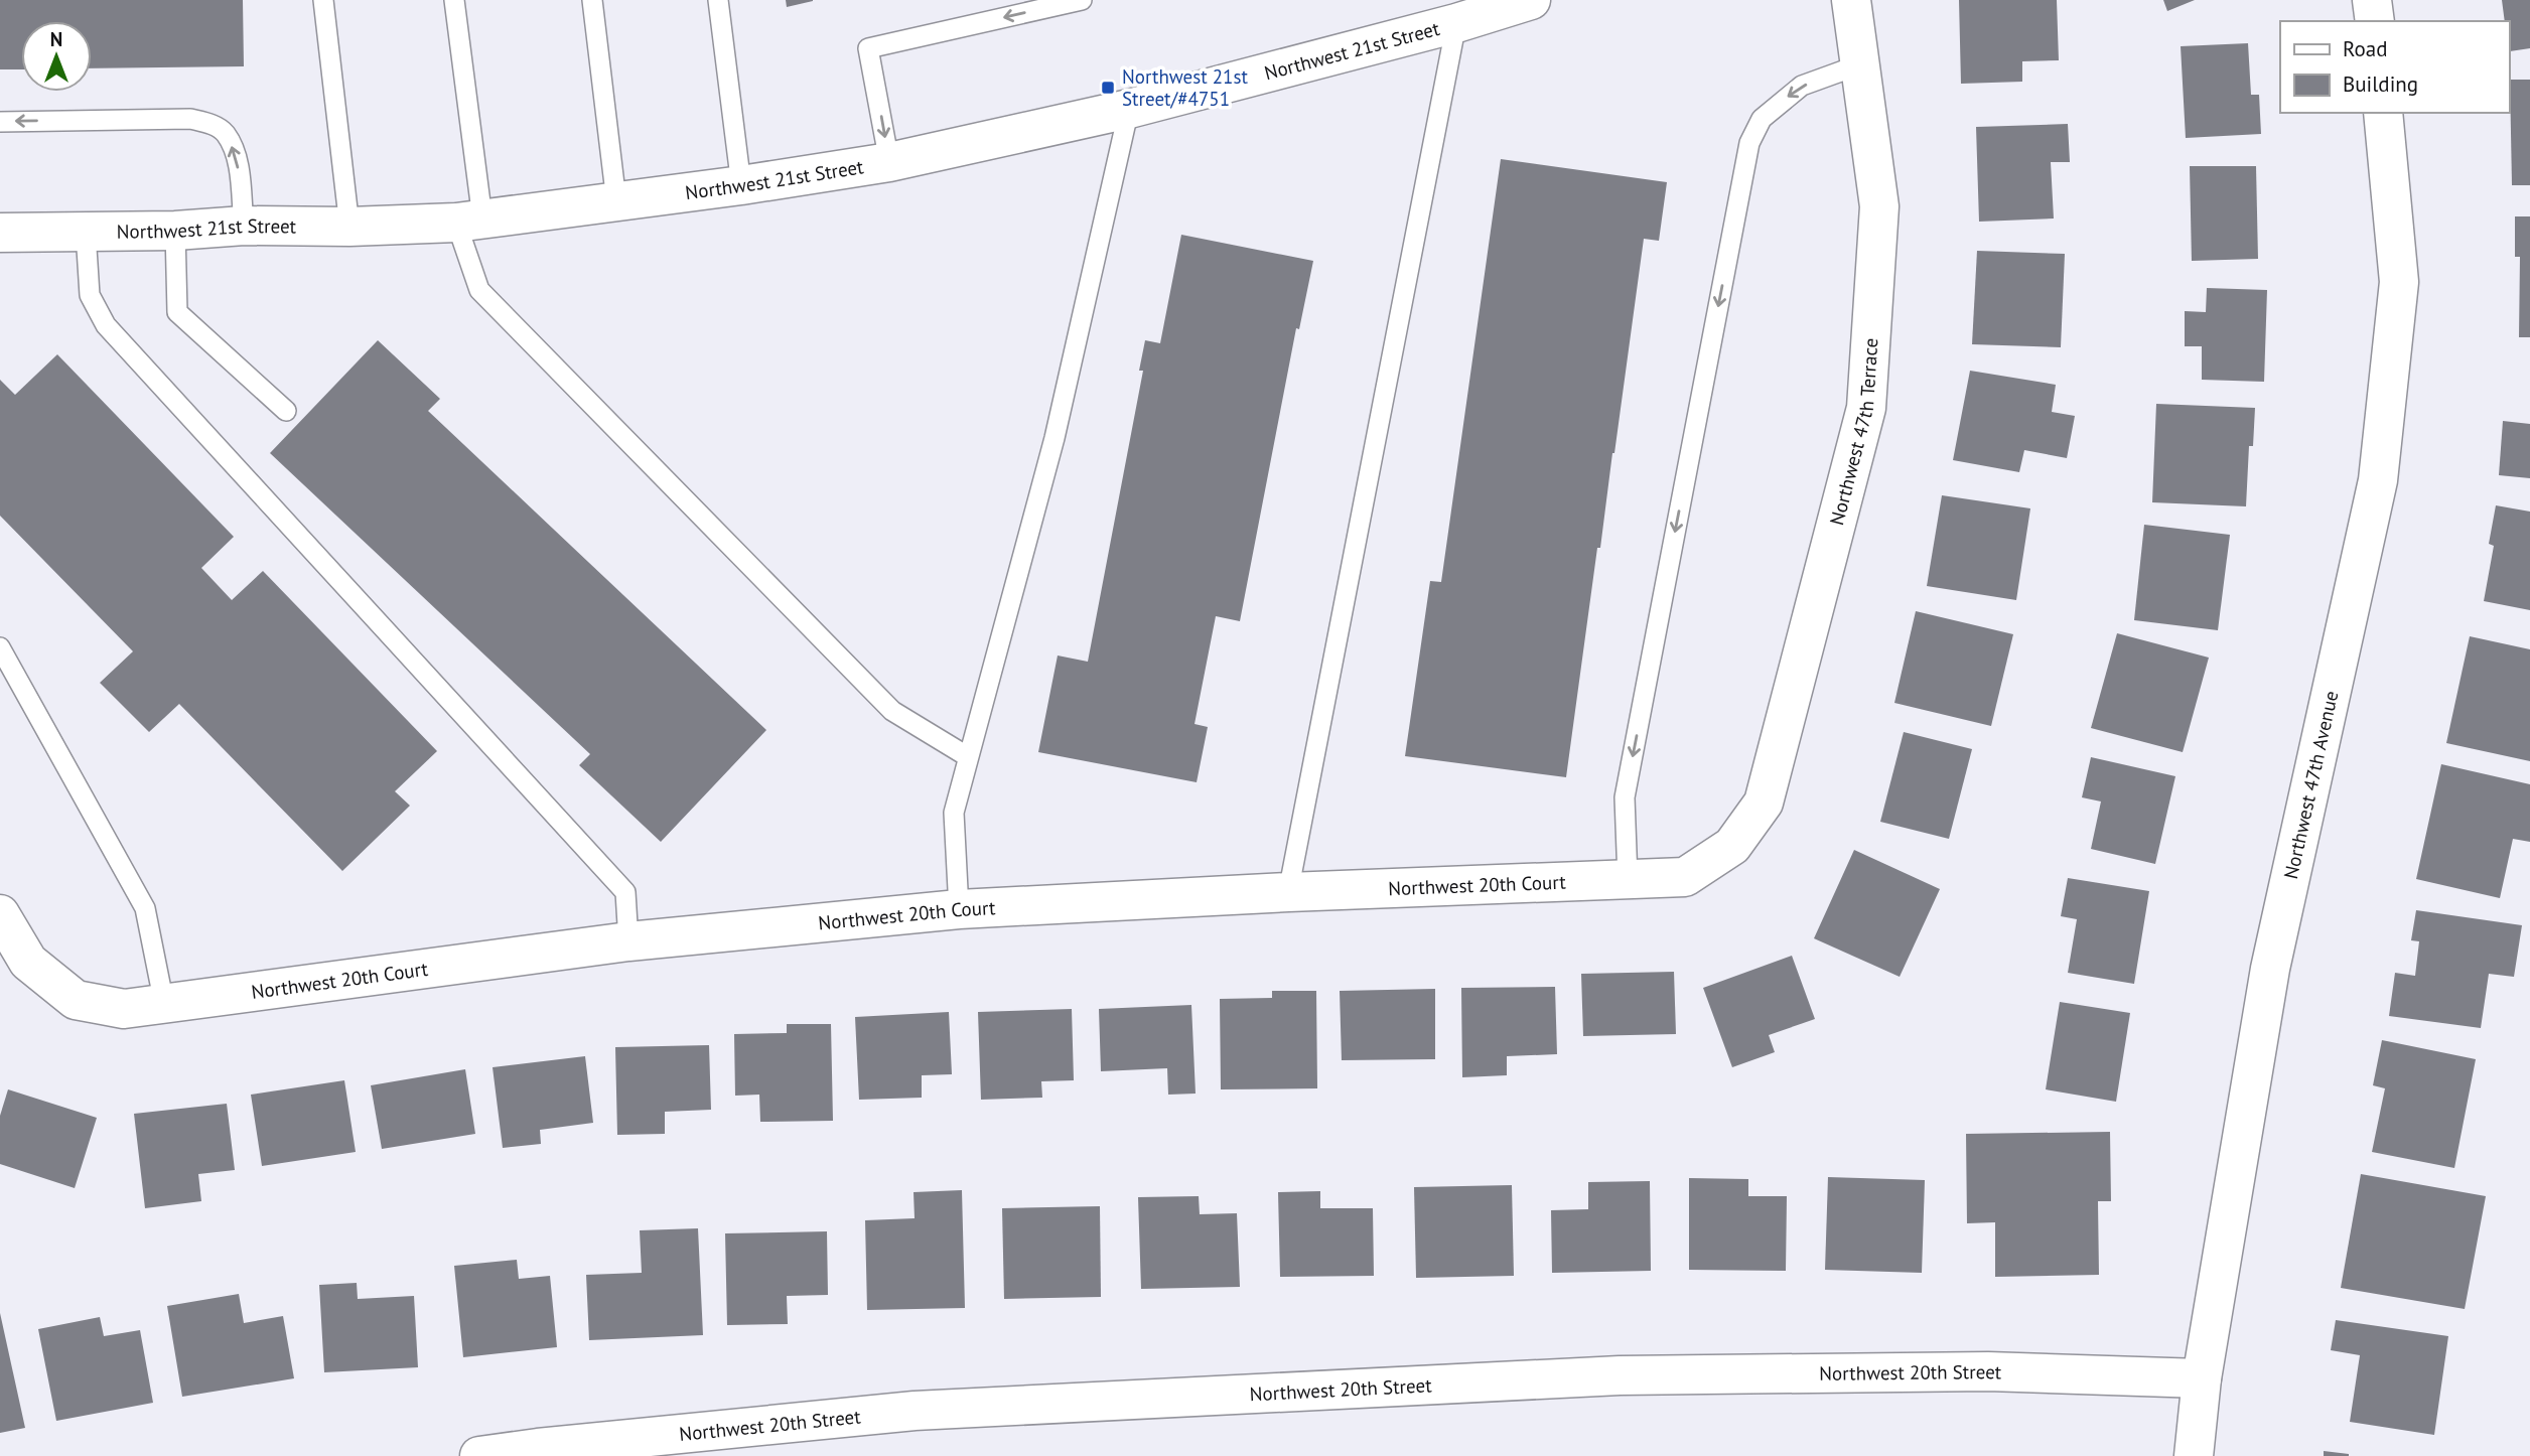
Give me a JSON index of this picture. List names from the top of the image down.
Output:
{
  "streets": {
    "street": [
      "Northwest 21st Street",
      "Northwest 47th Terrace",
      "Northwest 47th Avenue",
      "Northwest 20th Court",
      "Northwest 20th Street"
    ]
  },
  "crossings": [
    ["Northwest 47th Terrace", "Northwest 20th Court"],
    ["Northwest 47th Avenue", "Northwest 20th Street"]
  ],
  "places": {
    "transit": ["Northwest 21st Street/#4751"]
  },
  "legend": ["Road", "Building"],
  "north": "top"
}
